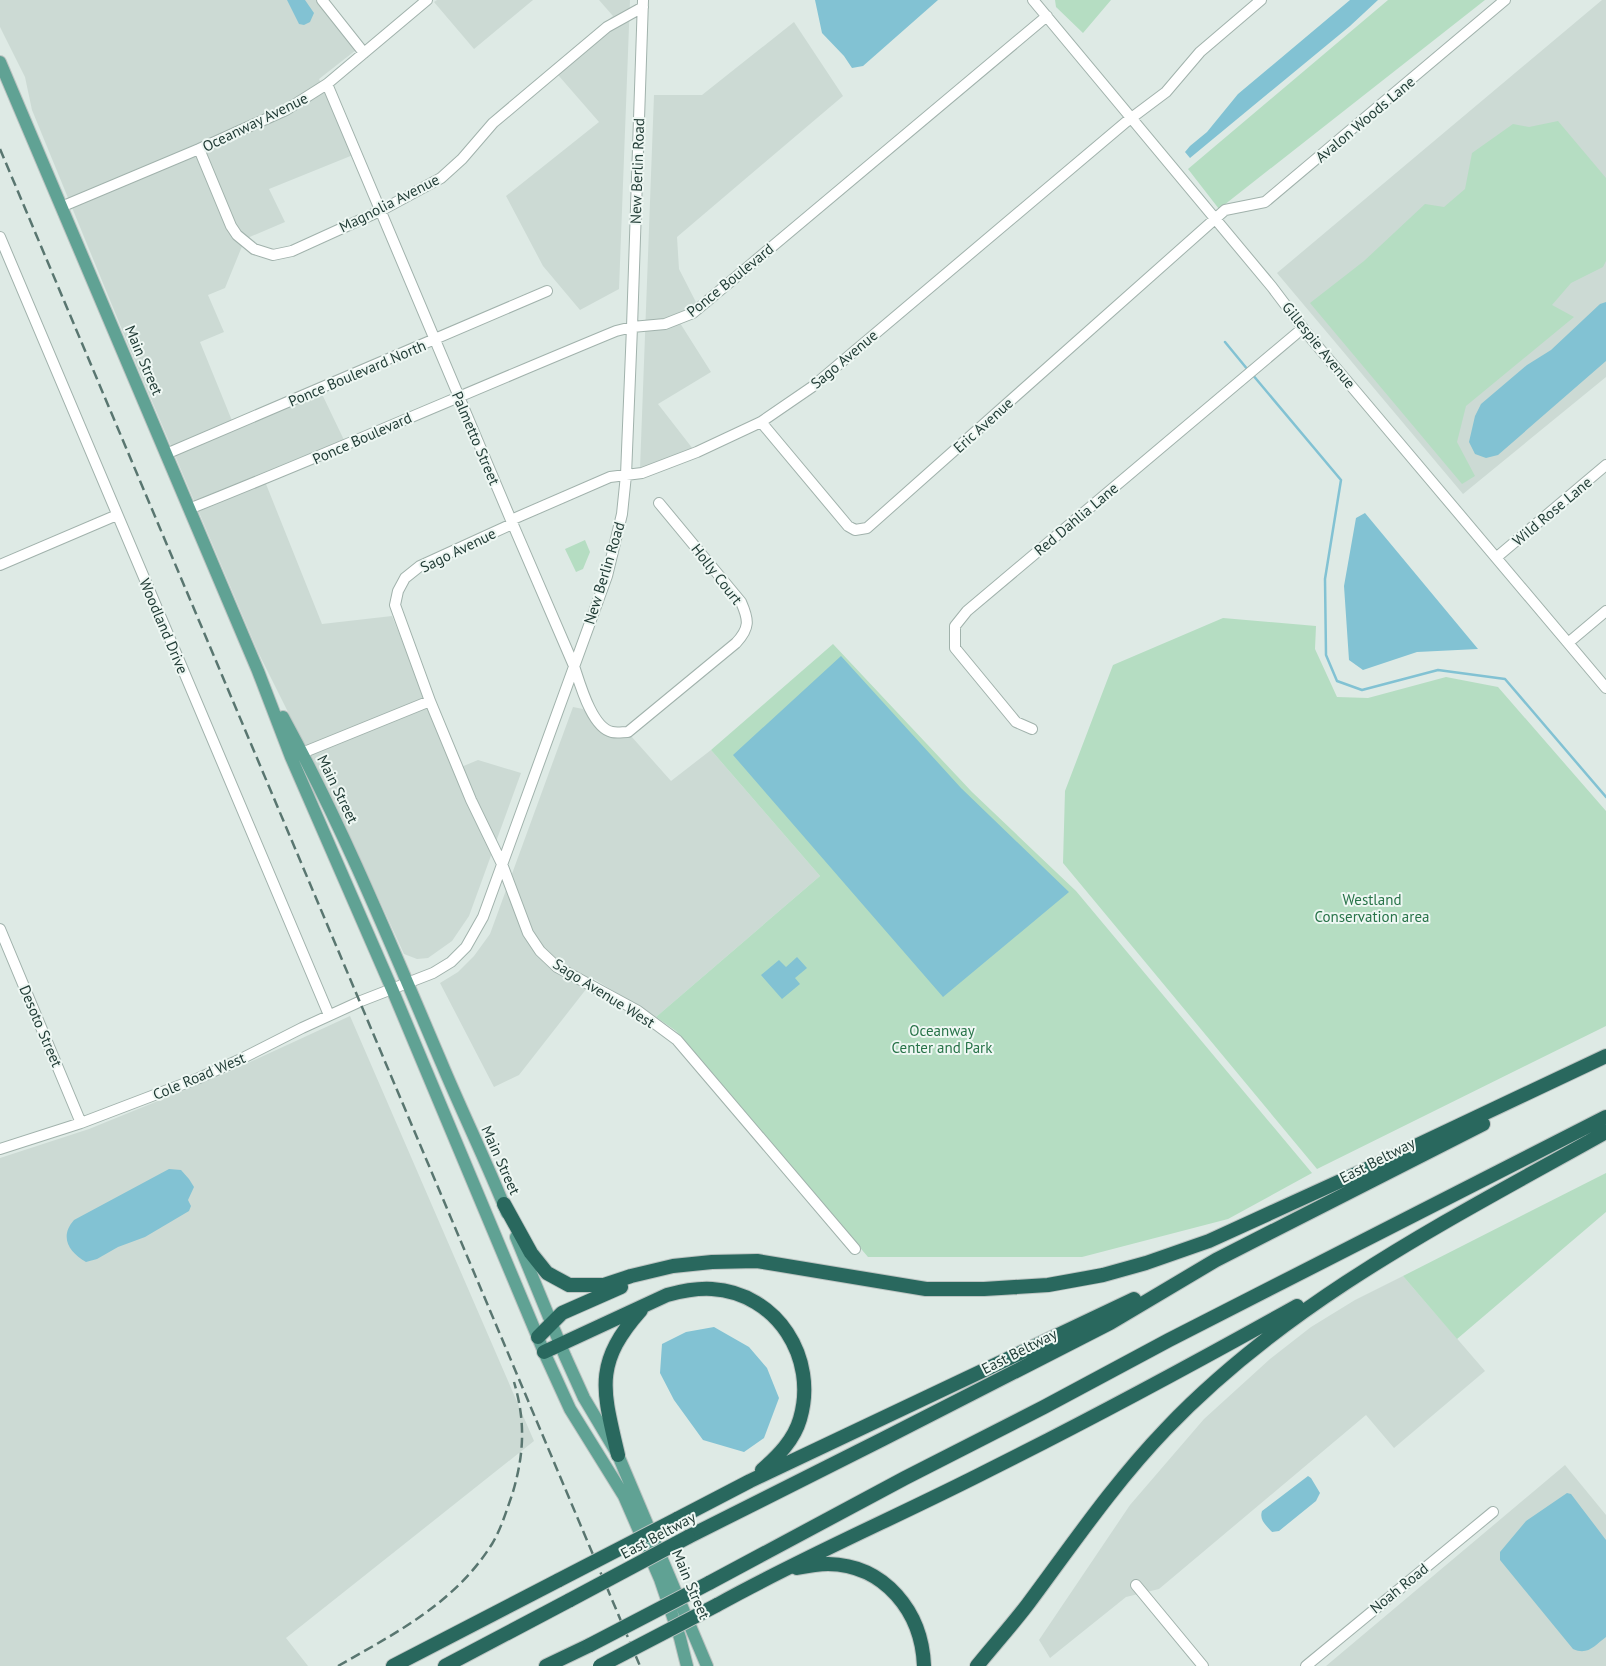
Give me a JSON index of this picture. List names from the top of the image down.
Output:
{
  "streets": {
    "highway": ["East Beltway"],
    "main road": ["Main Street"],
    "street": [
      "Avalon Woods Lane",
      "Oceanway Avenue",
      "New Berlin Road",
      "Magnolia Avenue",
      "Ponce Boulevard",
      "Gillespie Avenue",
      "Sago Avenue",
      "Ponce Boulevard North",
      "Eric Avenue",
      "Palmetto Street",
      "Wild Rose Lane",
      "Red Dahlia Lane",
      "Holly Court",
      "Woodland Drive",
      "Sago Avenue West",
      "Desoto Street",
      "Cole Road West",
      "Noah Road"
    ]
  },
  "crossings": [
    ["Avalon Woods Lane", "Gillespie Avenue"],
    ["Avalon Woods Lane", "Eric Avenue"],
    ["Oceanway Avenue", "Magnolia Avenue"],
    ["Oceanway Avenue", "Main Street"],
    ["Oceanway Avenue", "Palmetto Street"],
    ["New Berlin Road", "Magnolia Avenue"],
    ["New Berlin Road", "Ponce Boulevard"],
    ["New Berlin Road", "Sago Avenue"],
    ["New Berlin Road", "Main Street"],
    ["New Berlin Road", "Palmetto Street"],
    ["New Berlin Road", "Sago Avenue West"],
    ["New Berlin Road", "Cole Road West"],
    ["Magnolia Avenue", "Palmetto Street"],
    ["Ponce Boulevard", "Gillespie Avenue"],
    ["Ponce Boulevard", "Main Street"],
    ["Ponce Boulevard", "Palmetto Street"],
    ["Gillespie Avenue", "Sago Avenue"],
    ["Gillespie Avenue", "Eric Avenue"],
    ["Gillespie Avenue", "Wild Rose Lane"],
    ["Gillespie Avenue", "Red Dahlia Lane"],
    ["Sago Avenue", "Eric Avenue"],
    ["Sago Avenue", "Palmetto Street"],
    ["Sago Avenue", "Sago Avenue West"],
    ["Main Street", "Ponce Boulevard North"],
    ["Main Street", "Cole Road West"],
    ["Ponce Boulevard North", "Palmetto Street"],
    ["Palmetto Street", "Holly Court"],
    ["Woodland Drive", "Cole Road West"],
    ["Desoto Street", "Cole Road West"]
  ],
  "parks": ["Westland Conservation area", "Oceanway Center and Park"]
}
